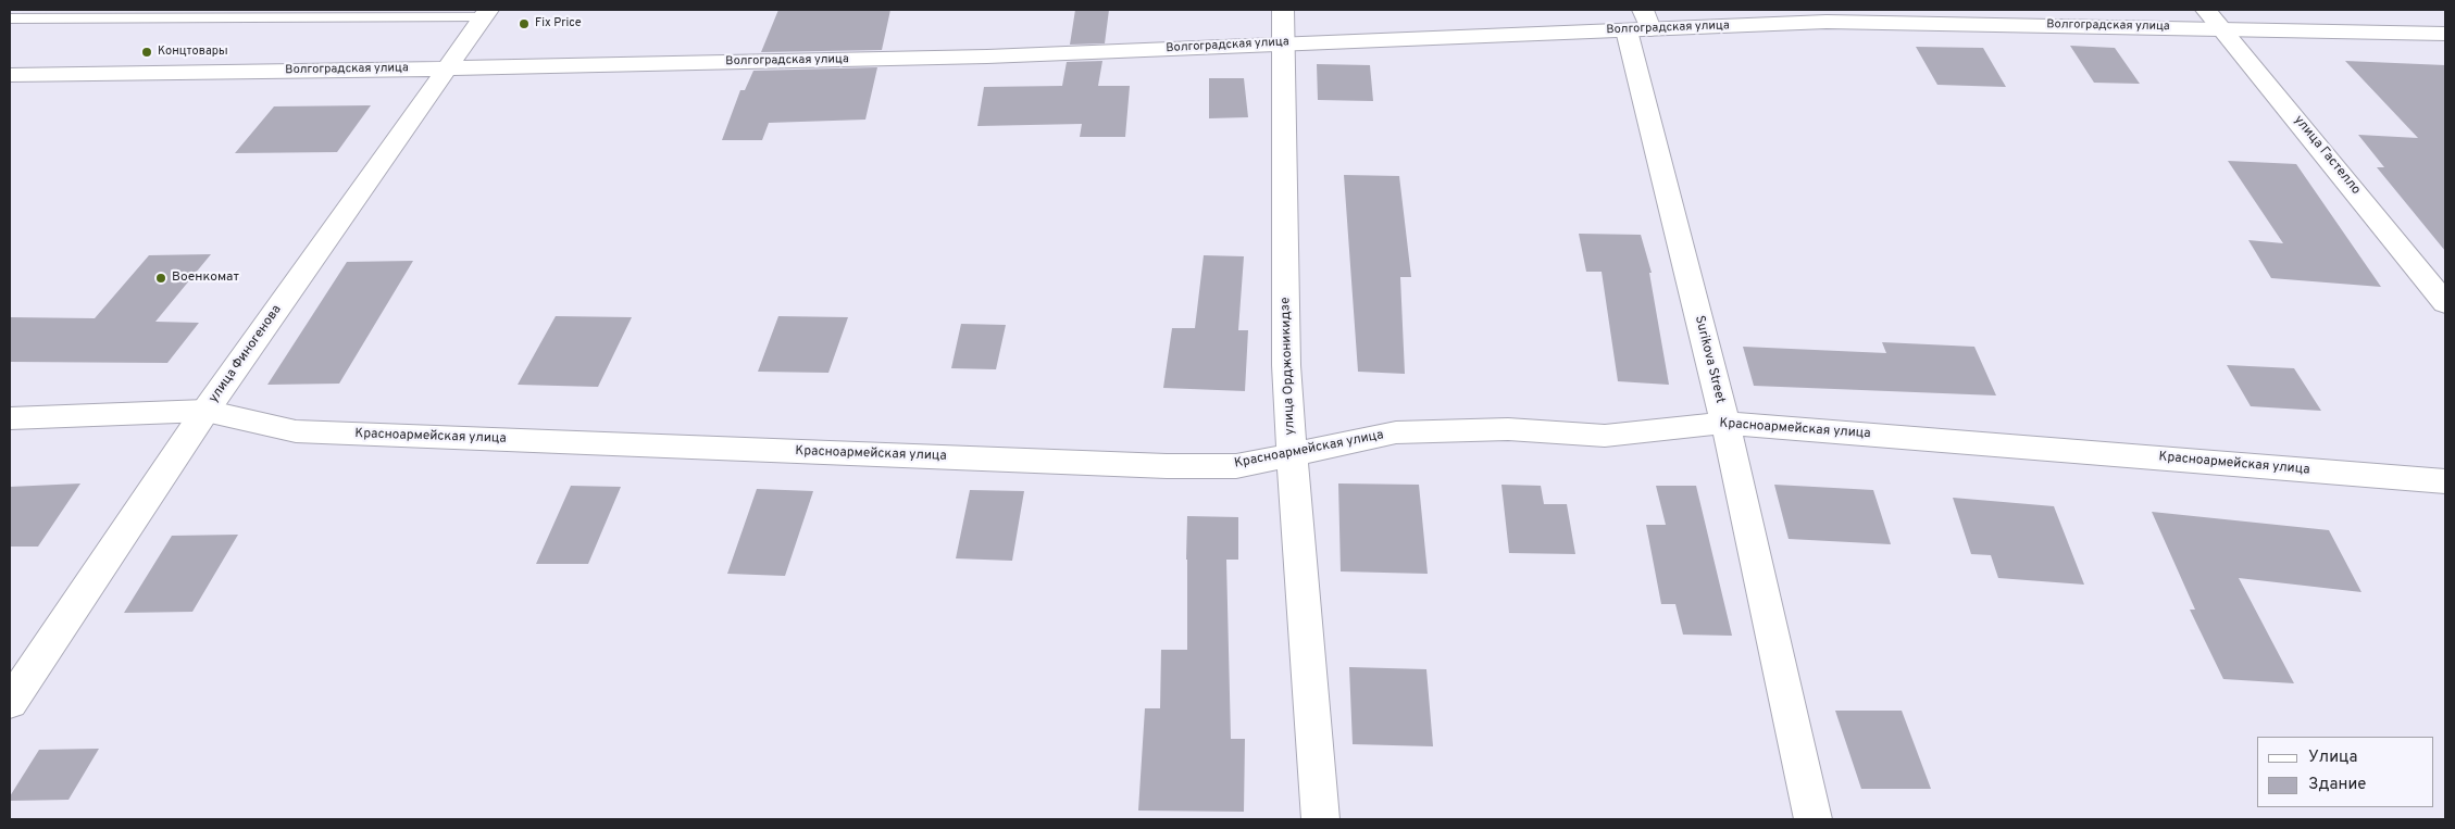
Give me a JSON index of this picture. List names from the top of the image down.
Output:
{
  "streets": {
    "street": [
      "Волгоградская улица",
      "улица Гастелло",
      "улица Финогенова",
      "Surikova Street",
      "улица Орджоникидзе",
      "Красноармейская улица"
    ]
  },
  "crossings": [
    ["Волгоградская улица", "улица Гастелло"],
    ["Волгоградская улица", "улица Финогенова"],
    ["Волгоградская улица", "Surikova Street"],
    ["Волгоградская улица", "улица Орджоникидзе"],
    ["улица Финогенова", "Красноармейская улица"],
    ["Surikova Street", "Красноармейская улица"],
    ["улица Орджоникидзе", "Красноармейская улица"]
  ],
  "places": ["Fix Price", "Концтовары", "Военкомат"],
  "legend": ["Улица", "Здание"]
}
